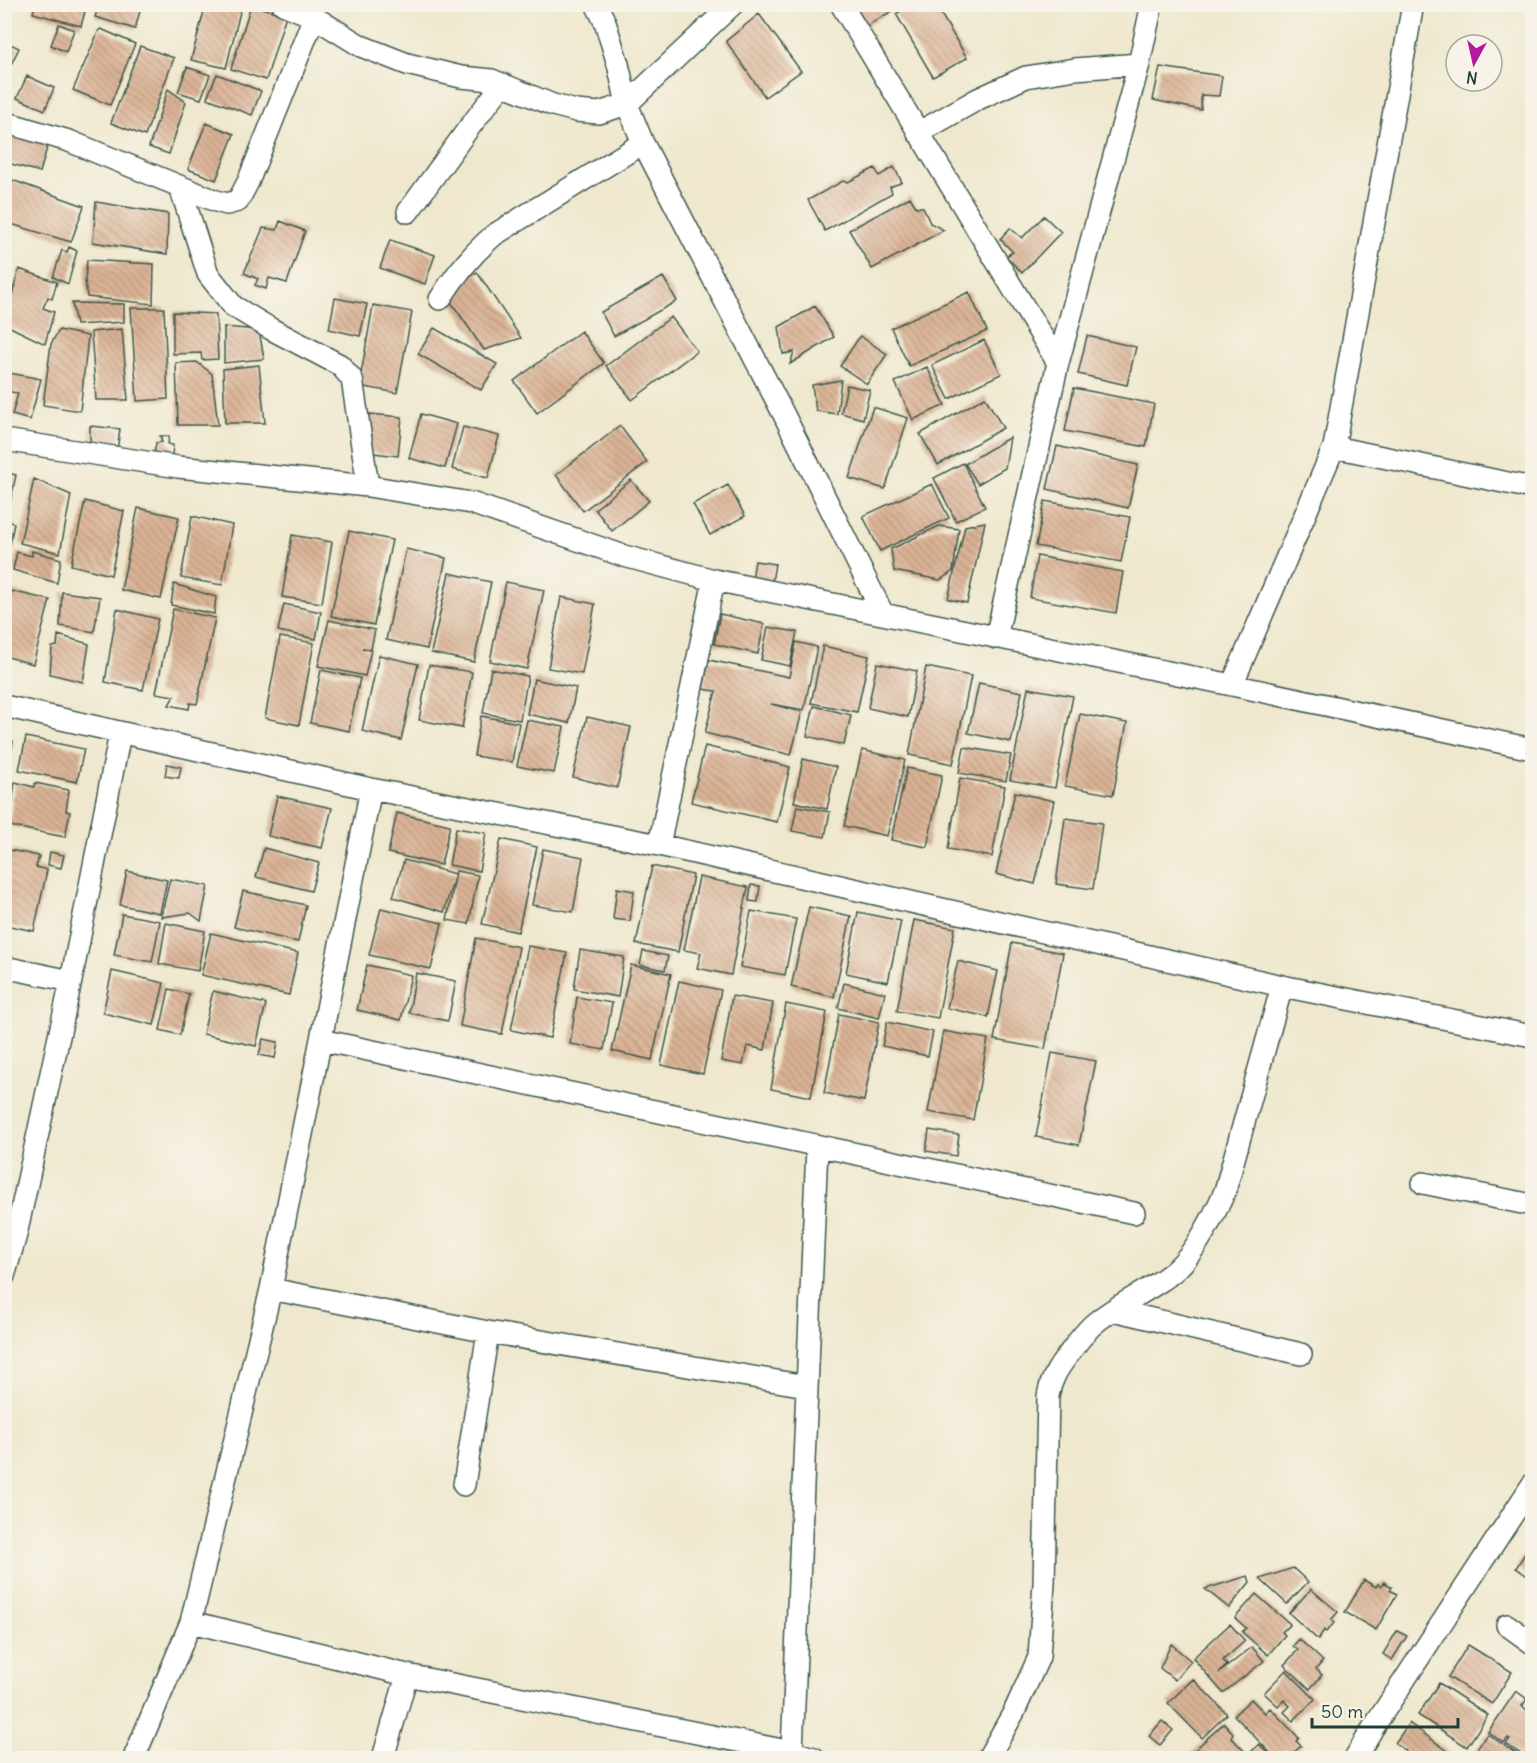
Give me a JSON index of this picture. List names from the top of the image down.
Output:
{
  "scale_bar": "50 m",
  "north": "bottom"
}
